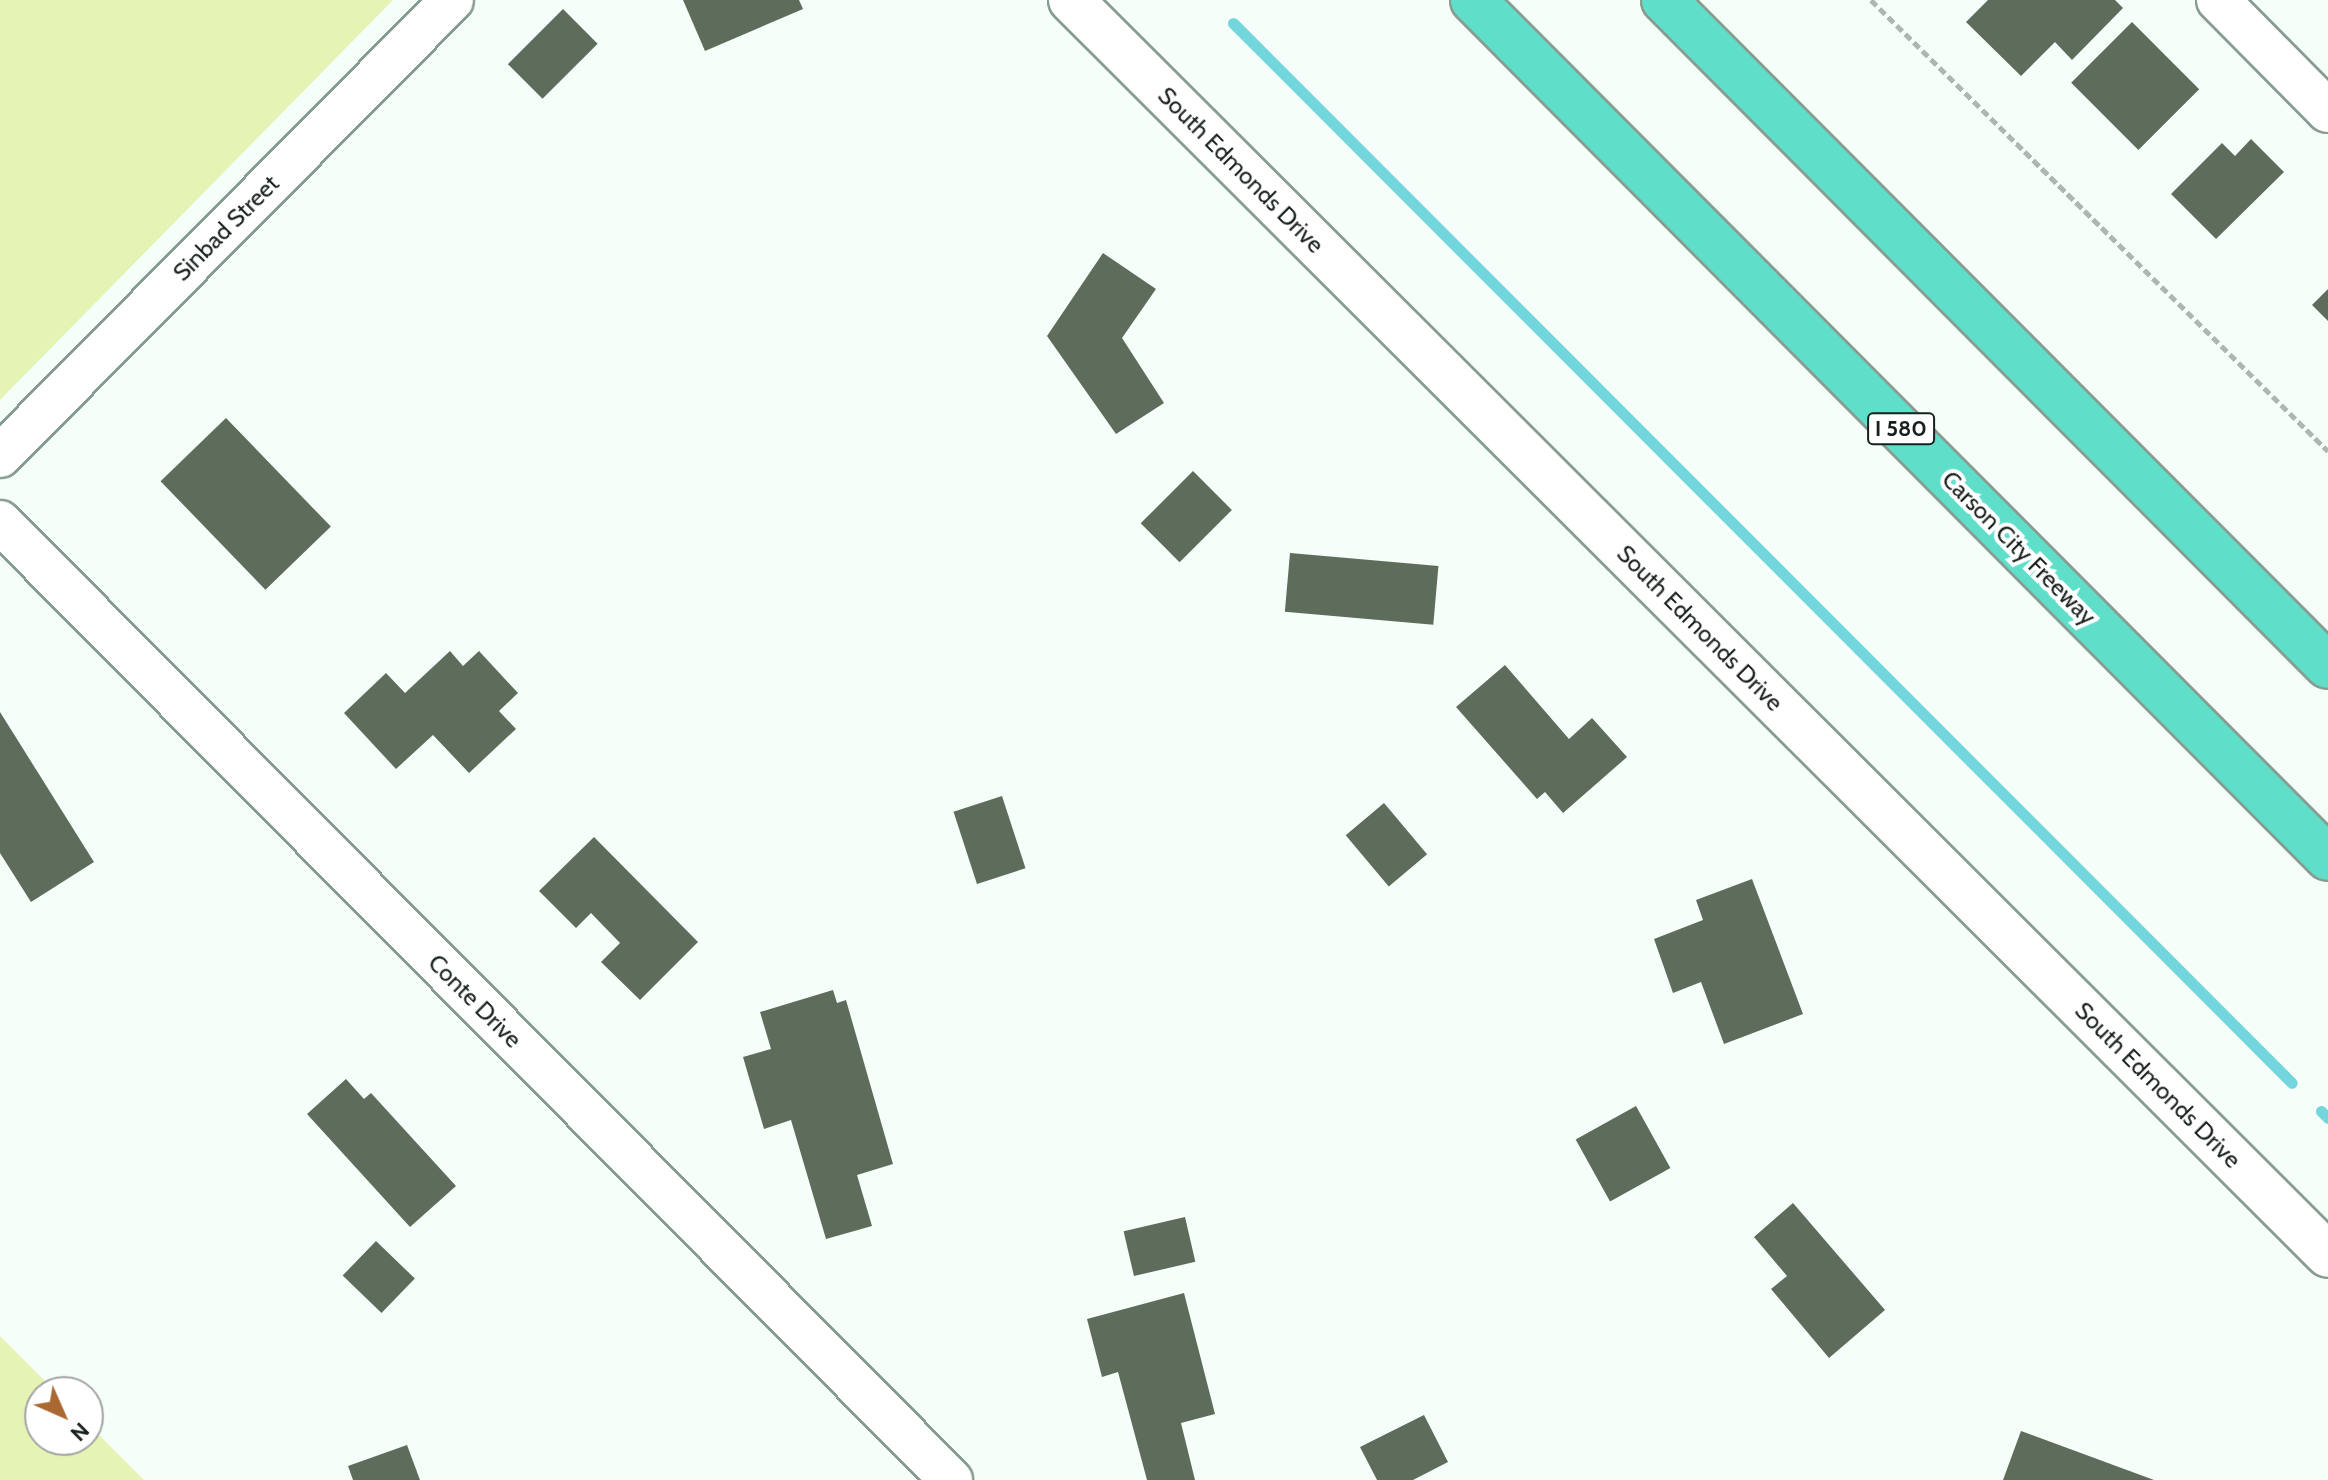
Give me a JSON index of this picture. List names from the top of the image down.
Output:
{
  "streets": {
    "highway": ["I 580", "Carson City Freeway"],
    "street": ["South Edmonds Drive", "Sinbad Street", "Conte Drive"]
  },
  "north": "bottom right"
}
